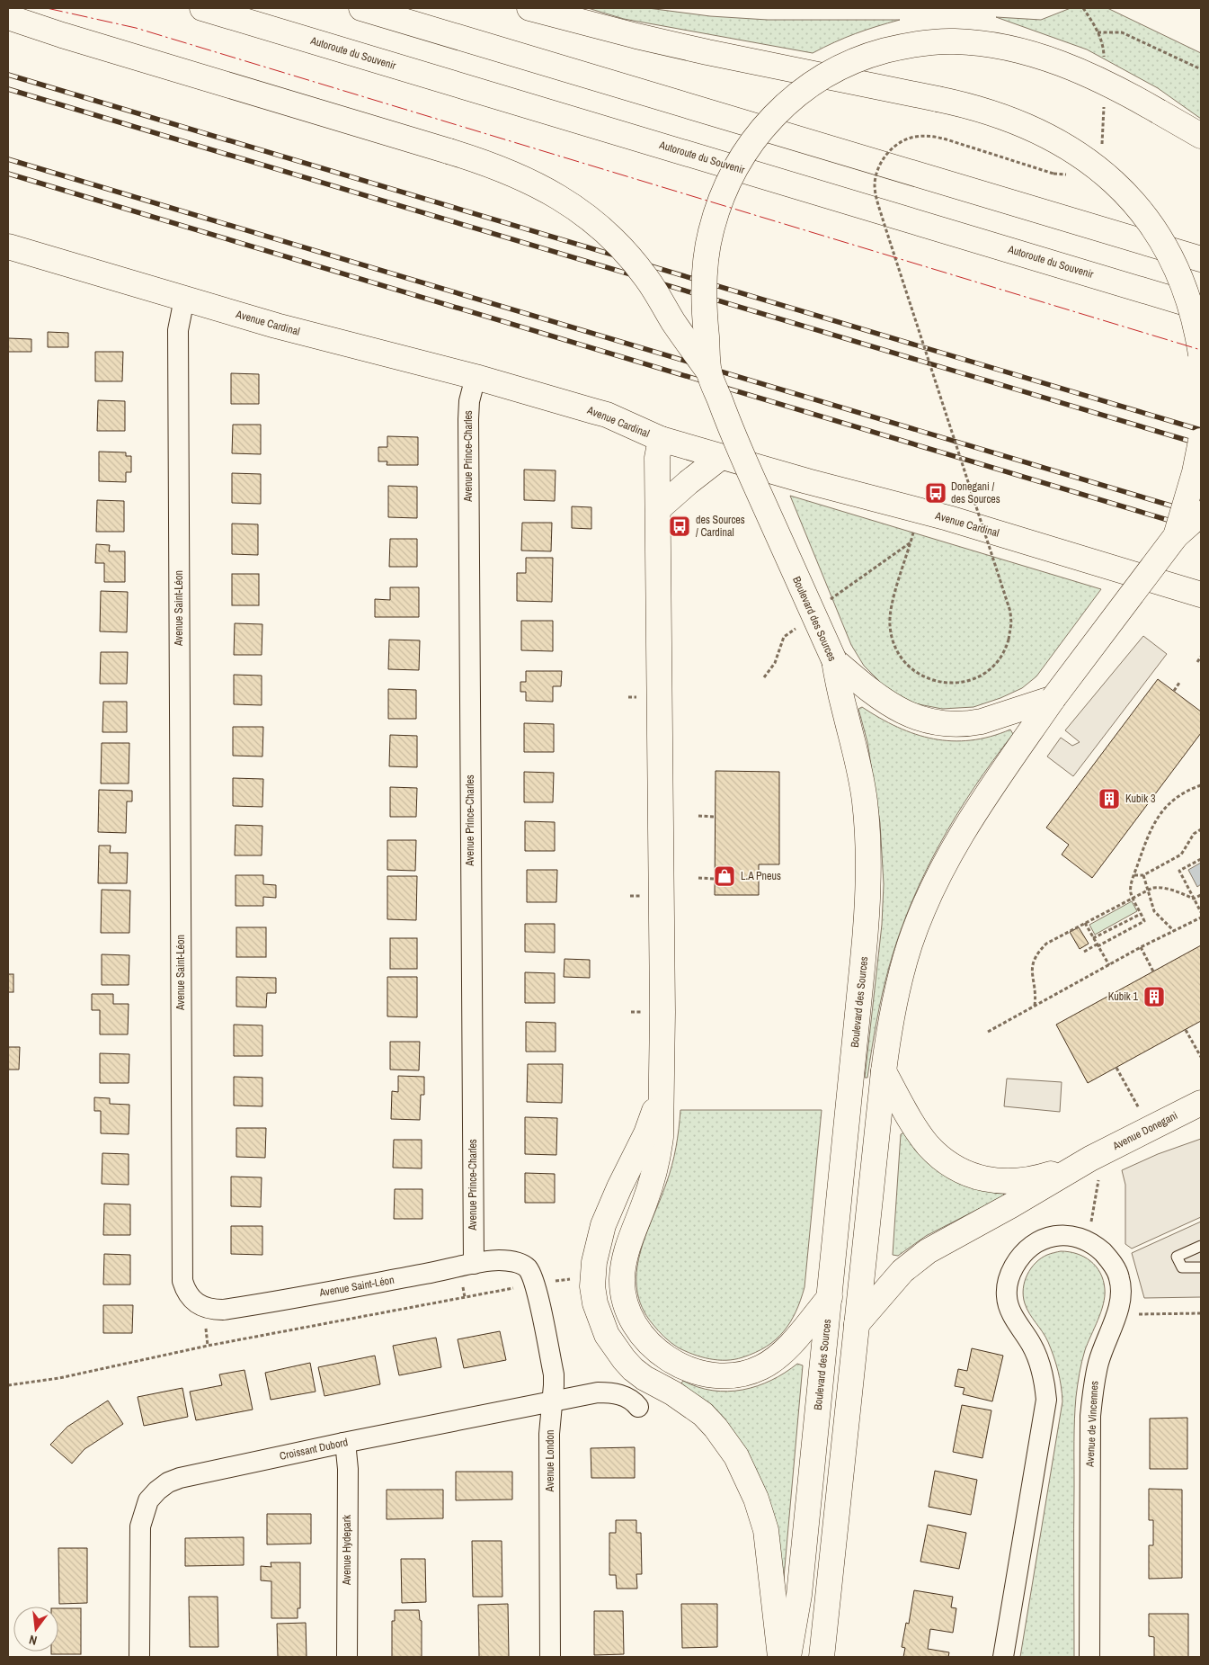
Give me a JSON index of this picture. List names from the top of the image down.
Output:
{
  "streets": {
    "main road": [
      "Autoroute du Souvenir",
      "Avenue Cardinal",
      "Boulevard des Sources",
      "Avenue Donegani"
    ],
    "street": [
      "Avenue Prince-Charles",
      "Avenue Saint-Léon",
      "Avenue de Vincennes",
      "Croissant Dubord",
      "Avenue London",
      "Avenue Hydepark"
    ]
  },
  "crossings": [
    ["Avenue Cardinal", "Avenue Prince-Charles"],
    ["Avenue Cardinal", "Avenue Saint-Léon"],
    ["Avenue Prince-Charles", "Avenue Saint-Léon"],
    ["Avenue Saint-Léon", "Avenue London"],
    ["Croissant Dubord", "Avenue London"],
    ["Croissant Dubord", "Avenue Hydepark"]
  ],
  "places": {
    "bus stop": ["Donegani / des Sources", "des Sources / Cardinal"],
    "building": ["Kubik 3", "Kubik 1"],
    "shop": ["L.A Pneus"]
  },
  "north": "bottom"
}
